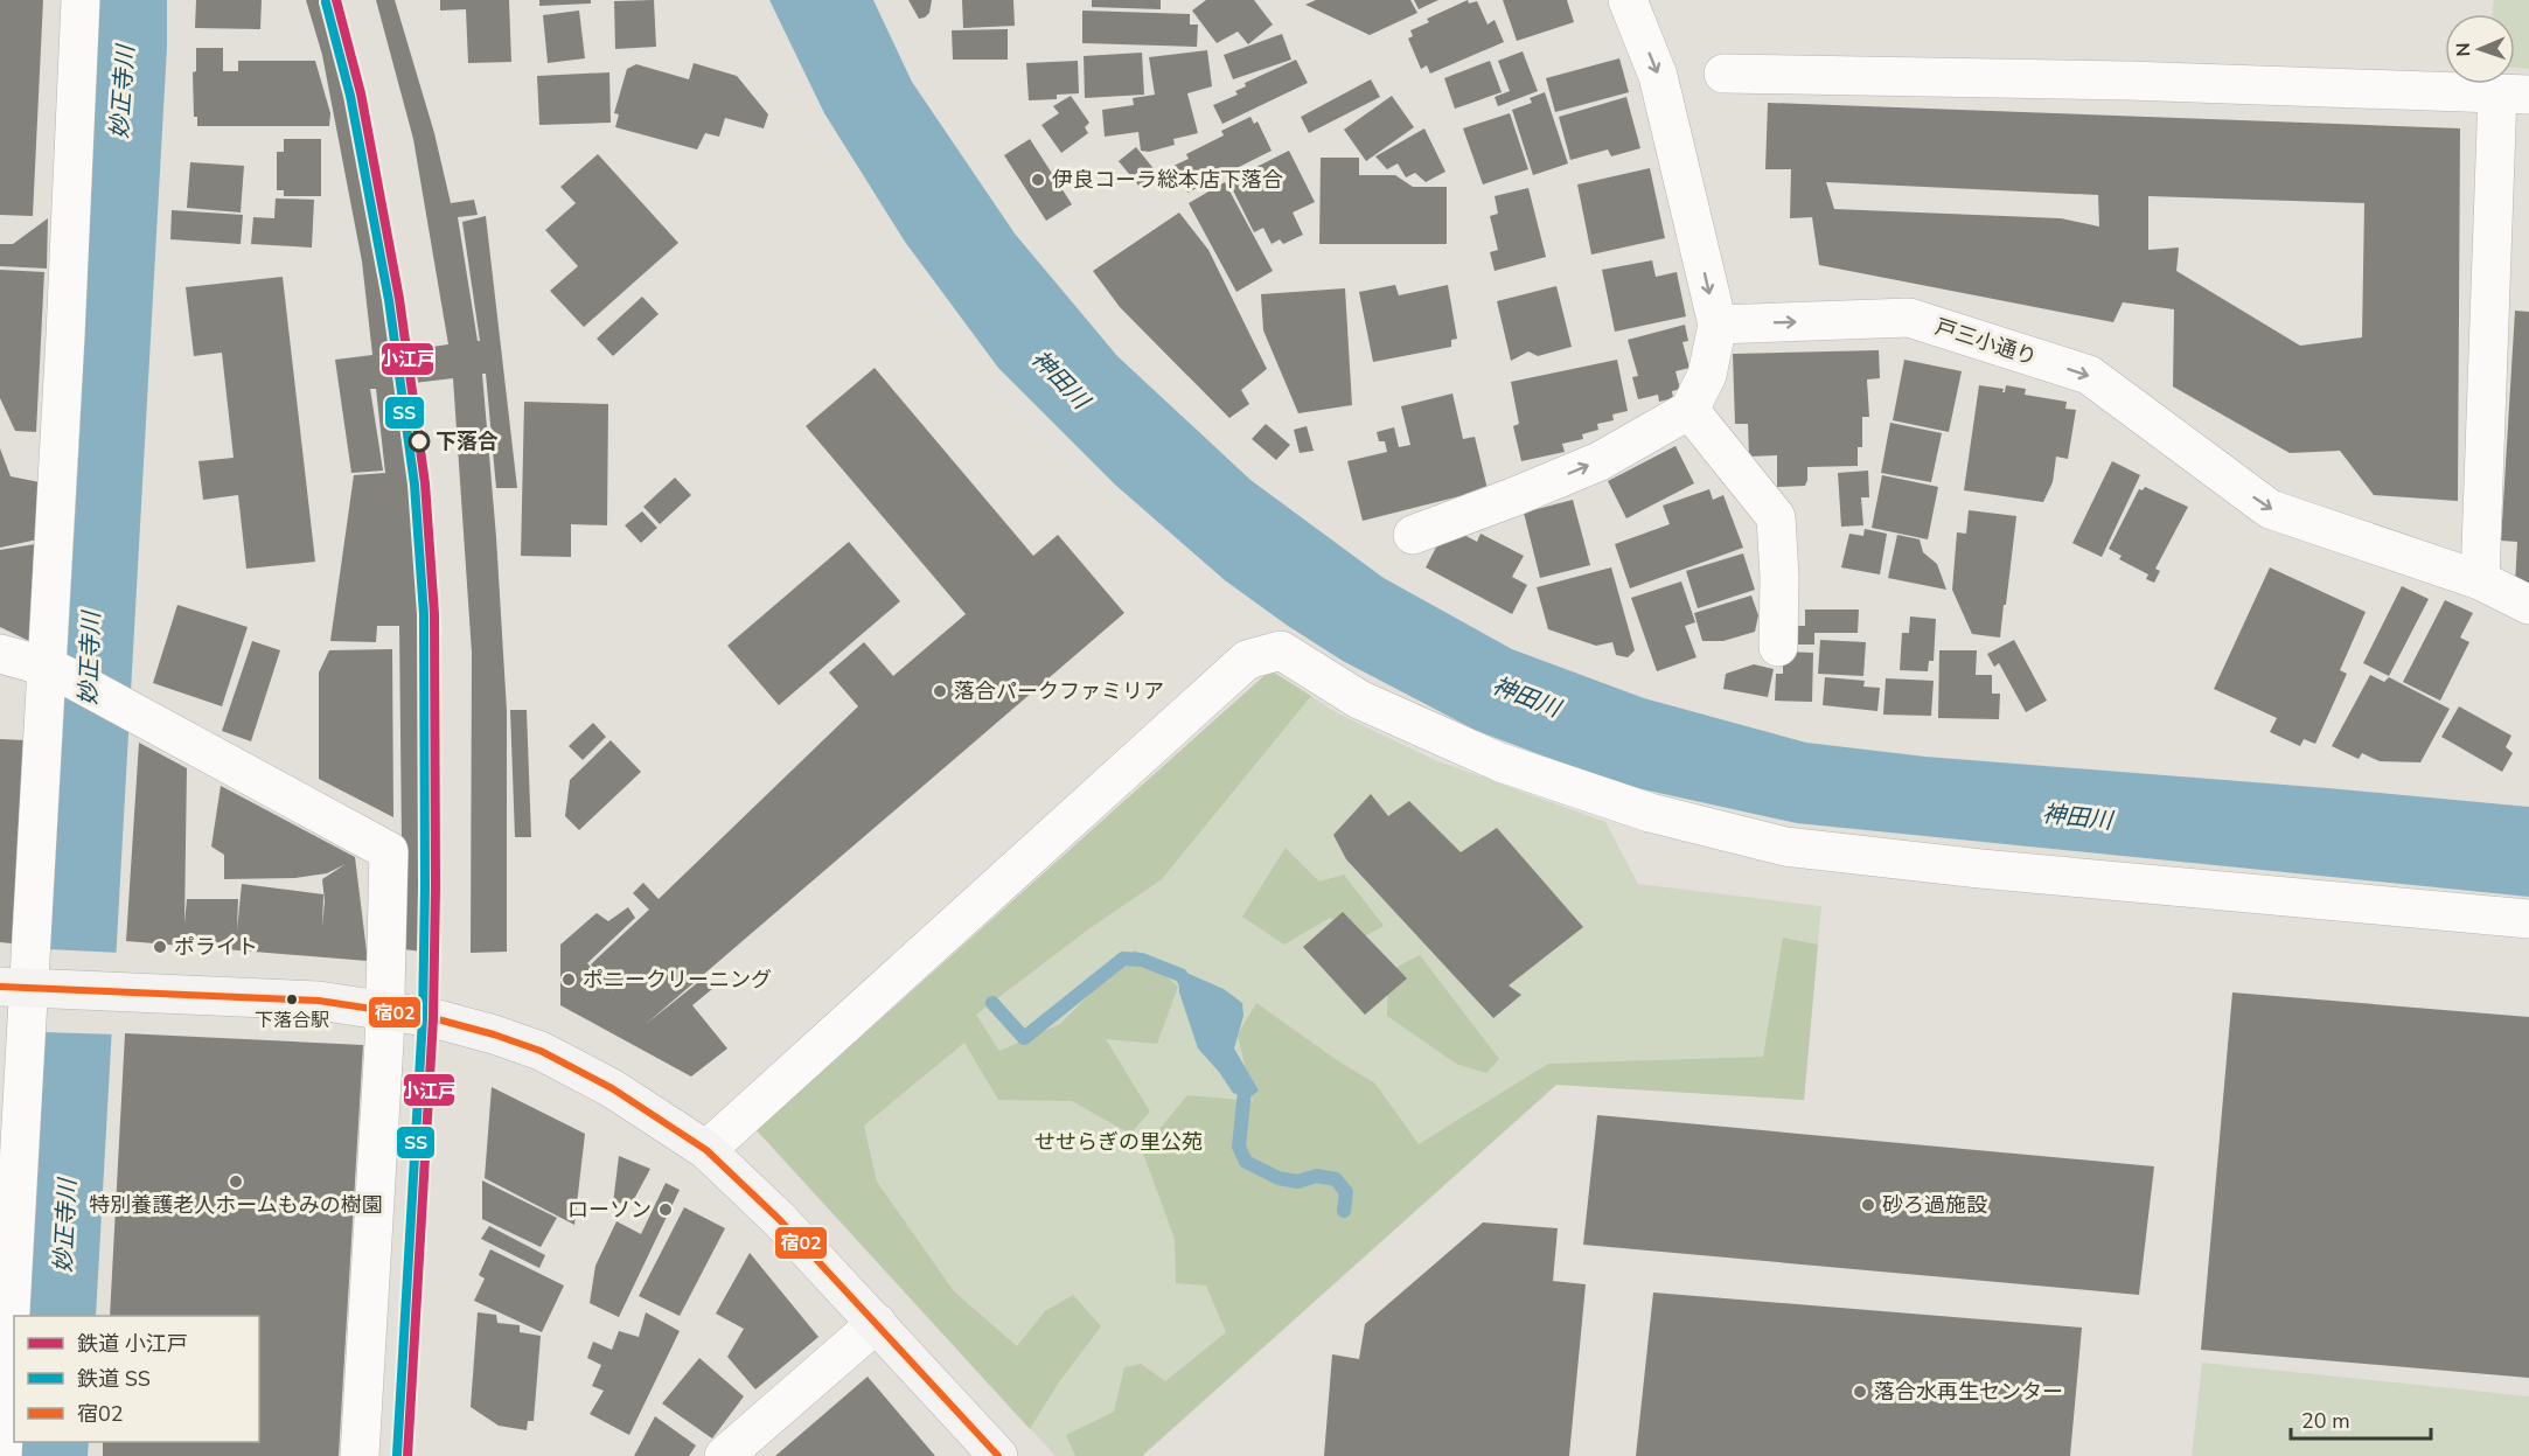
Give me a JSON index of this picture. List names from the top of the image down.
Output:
{
  "streets": {
    "street": ["戸三小通り"]
  },
  "water": ["妙正寺川", "神田川"],
  "parks": ["せせらぎの里公苑"],
  "places": [
    "伊良コーラ総本店下落合",
    "下落合",
    "落合パークファミリア",
    "ポライト",
    "ポニークリーニング",
    "下落合駅",
    "特別養護老人ホームもみの樹園",
    "砂ろ過施設",
    "ローソン",
    "落合水再生センター"
  ],
  "lines": ["rail line 小江戸", "rail line SS", "transit line 宿02"],
  "legend": ["鉄道 小江戸", "鉄道 SS", "宿02"],
  "scale_bar": "20 m",
  "north": "left"
}
